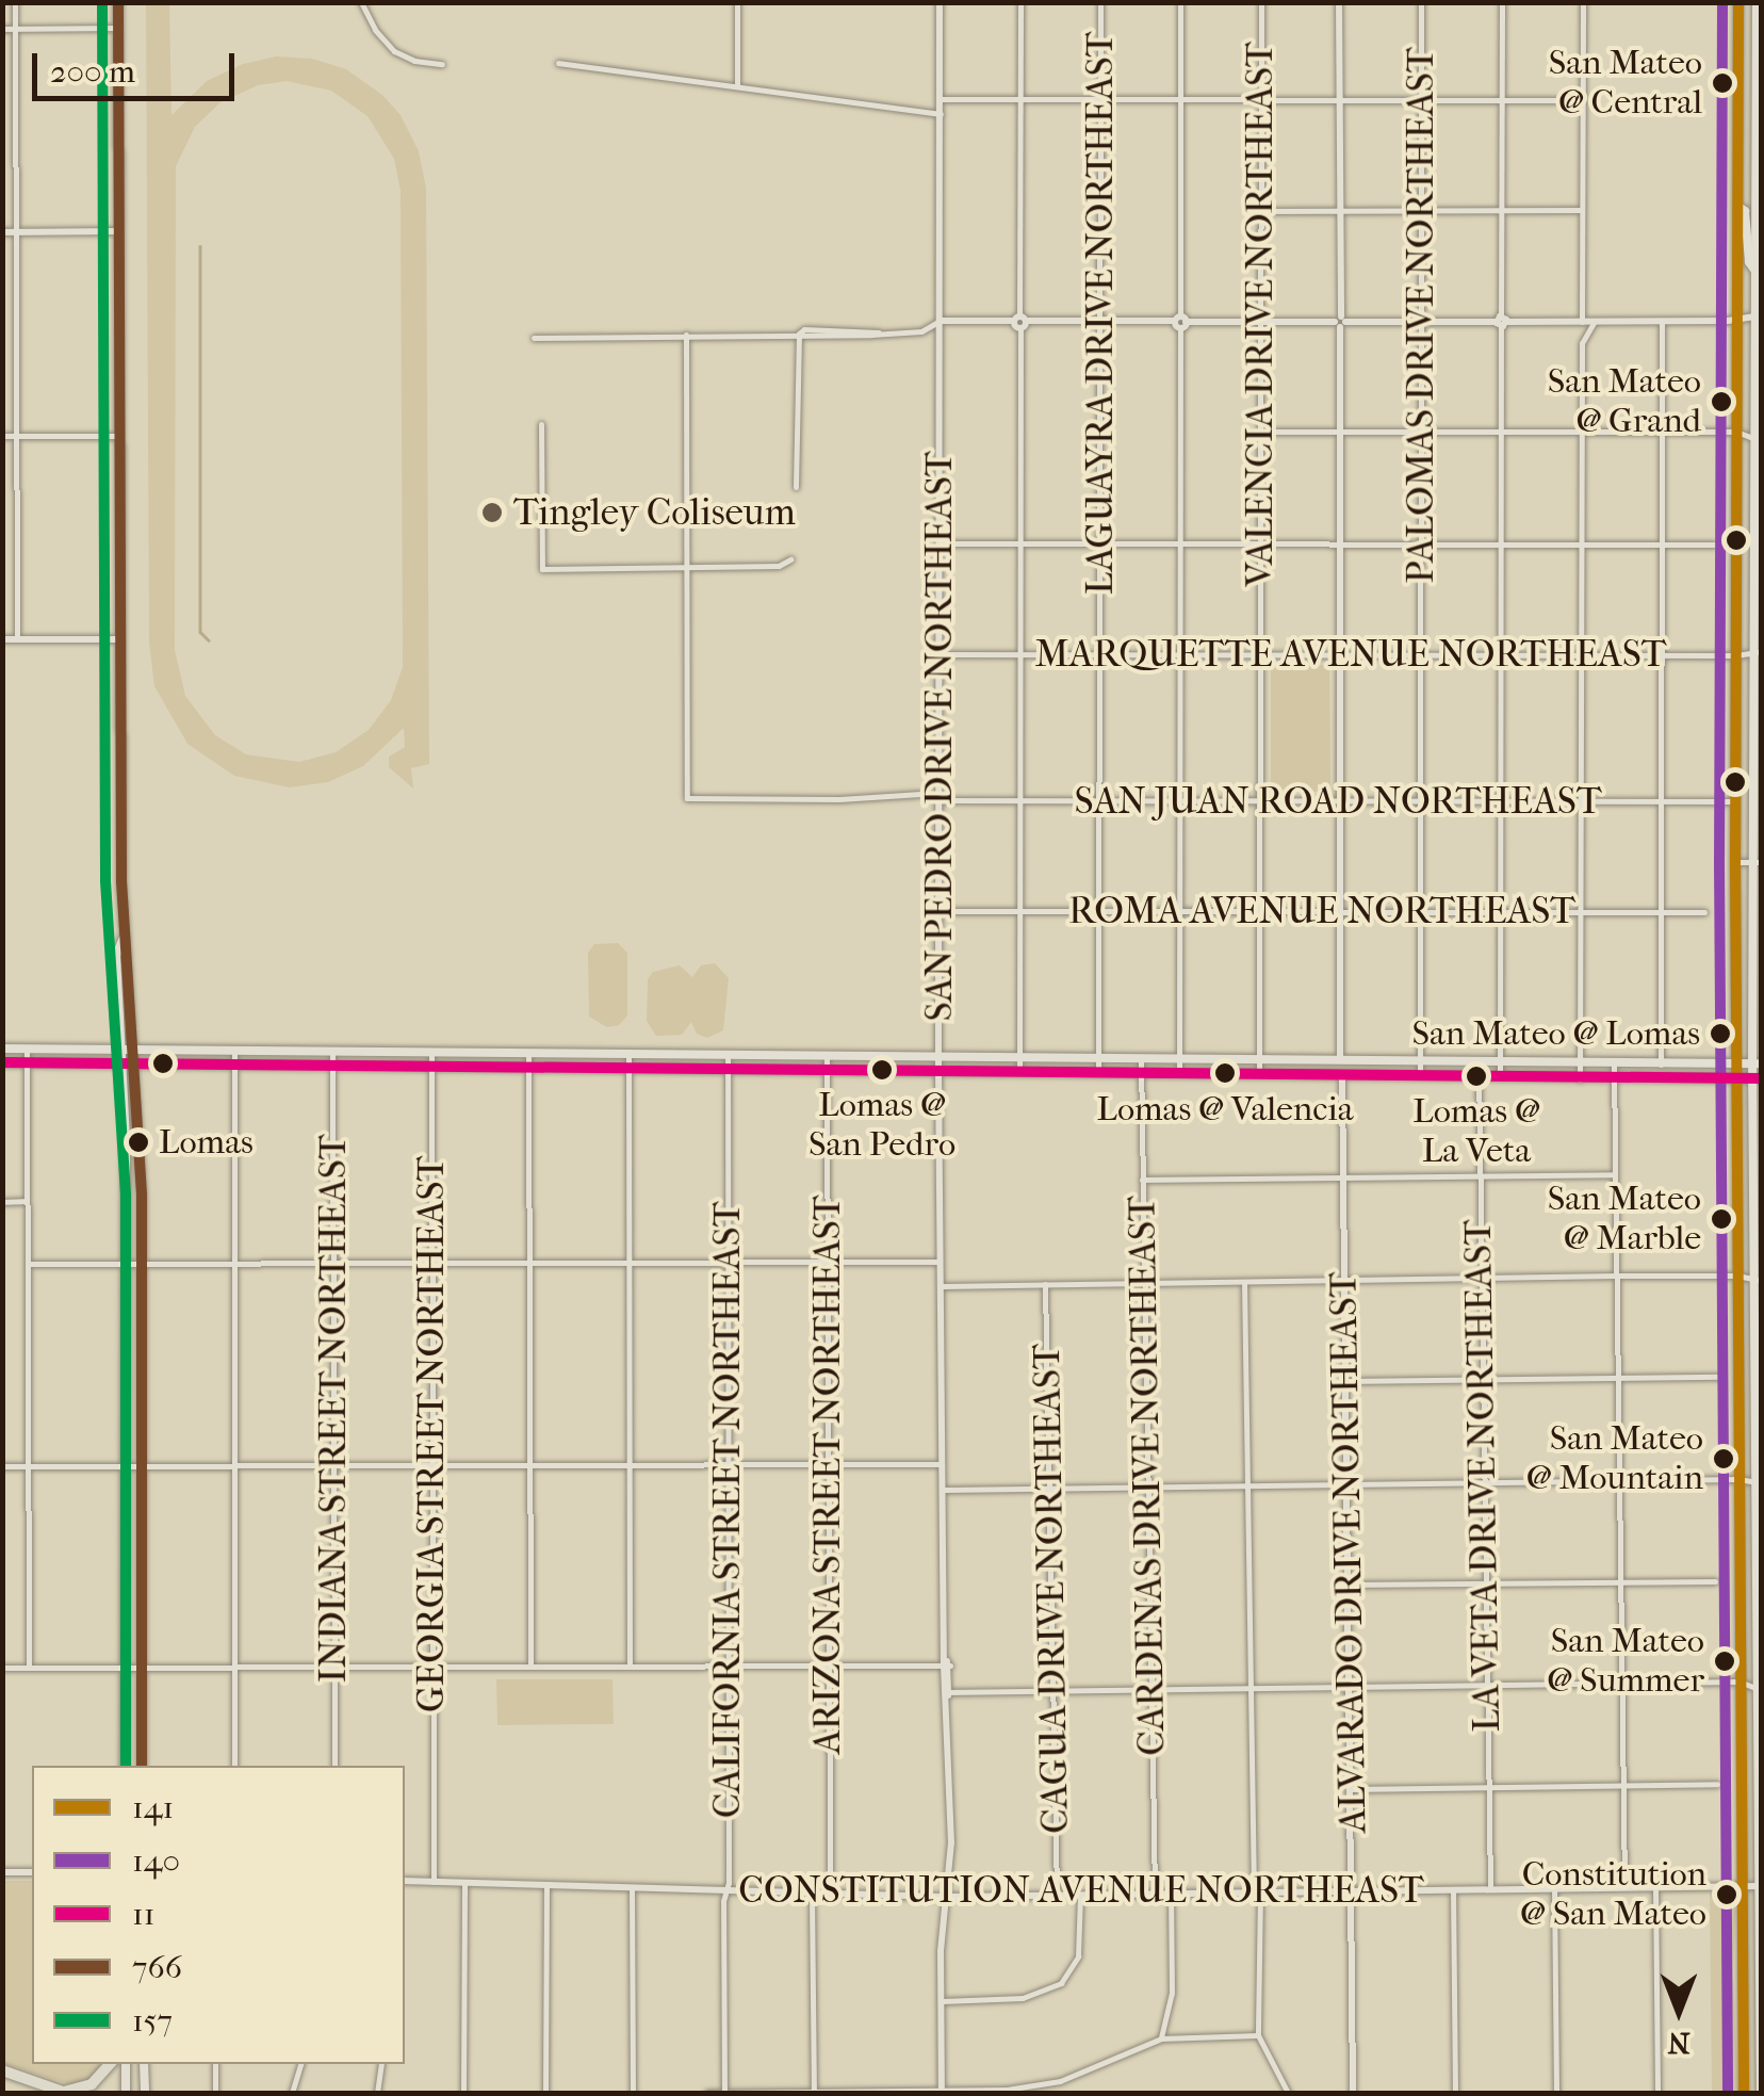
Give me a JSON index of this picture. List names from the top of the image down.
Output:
{
  "streets": {
    "street": [
      "LAGUAYRA DRIVE NORTHEAST",
      "VALENCIA DRIVE NORTHEAST",
      "PALOMAS DRIVE NORTHEAST",
      "MARQUETTE AVENUE NORTHEAST",
      "SAN PEDRO DRIVE NORTHEAST",
      "SAN JUAN ROAD NORTHEAST",
      "ROMA AVENUE NORTHEAST",
      "INDIANA STREET NORTHEAST",
      "GEORGIA STREET NORTHEAST",
      "ARIZONA STREET NORTHEAST",
      "CARDENAS DRIVE NORTHEAST",
      "LA VETA DRIVE NORTHEAST",
      "CALIFORNIA STREET NORTHEAST",
      "ALVARADO DRIVE NORTHEAST",
      "CAGUA DRIVE NORTHEAST",
      "CONSTITUTION AVENUE NORTHEAST"
    ]
  },
  "crossings": [
    ["LAGUAYRA DRIVE NORTHEAST", "MARQUETTE AVENUE NORTHEAST"],
    ["LAGUAYRA DRIVE NORTHEAST", "SAN JUAN ROAD NORTHEAST"],
    ["LAGUAYRA DRIVE NORTHEAST", "ROMA AVENUE NORTHEAST"],
    ["VALENCIA DRIVE NORTHEAST", "MARQUETTE AVENUE NORTHEAST"],
    ["VALENCIA DRIVE NORTHEAST", "SAN JUAN ROAD NORTHEAST"],
    ["VALENCIA DRIVE NORTHEAST", "ROMA AVENUE NORTHEAST"],
    ["PALOMAS DRIVE NORTHEAST", "MARQUETTE AVENUE NORTHEAST"],
    ["PALOMAS DRIVE NORTHEAST", "SAN JUAN ROAD NORTHEAST"],
    ["PALOMAS DRIVE NORTHEAST", "ROMA AVENUE NORTHEAST"],
    ["MARQUETTE AVENUE NORTHEAST", "SAN PEDRO DRIVE NORTHEAST"],
    ["SAN PEDRO DRIVE NORTHEAST", "SAN JUAN ROAD NORTHEAST"],
    ["SAN PEDRO DRIVE NORTHEAST", "ROMA AVENUE NORTHEAST"],
    ["SAN PEDRO DRIVE NORTHEAST", "CONSTITUTION AVENUE NORTHEAST"],
    ["GEORGIA STREET NORTHEAST", "CONSTITUTION AVENUE NORTHEAST"],
    ["ARIZONA STREET NORTHEAST", "CONSTITUTION AVENUE NORTHEAST"],
    ["CARDENAS DRIVE NORTHEAST", "CONSTITUTION AVENUE NORTHEAST"],
    ["LA VETA DRIVE NORTHEAST", "CONSTITUTION AVENUE NORTHEAST"],
    ["CALIFORNIA STREET NORTHEAST", "CONSTITUTION AVENUE NORTHEAST"],
    ["ALVARADO DRIVE NORTHEAST", "CONSTITUTION AVENUE NORTHEAST"],
    ["CAGUA DRIVE NORTHEAST", "CONSTITUTION AVENUE NORTHEAST"]
  ],
  "places": [
    "San Mateo @ Central",
    "San Mateo @ Grand",
    "Tingley Coliseum",
    "San Mateo @ Lomas",
    "Lomas @ San Pedro",
    "Lomas @ Valencia",
    "Lomas @ La Veta",
    "Lomas",
    "San Mateo @ Marble",
    "San Mateo @ Mountain",
    "San Mateo @ Summer",
    "Constitution @ San Mateo"
  ],
  "lines": [
    "transit line 141",
    "transit line 140",
    "transit line 766",
    "transit line 157",
    "transit line 11"
  ],
  "legend": [
    "141",
    "140",
    "11",
    "766",
    "157"
  ],
  "scale_bar": "200 m",
  "north": "bottom"
}
